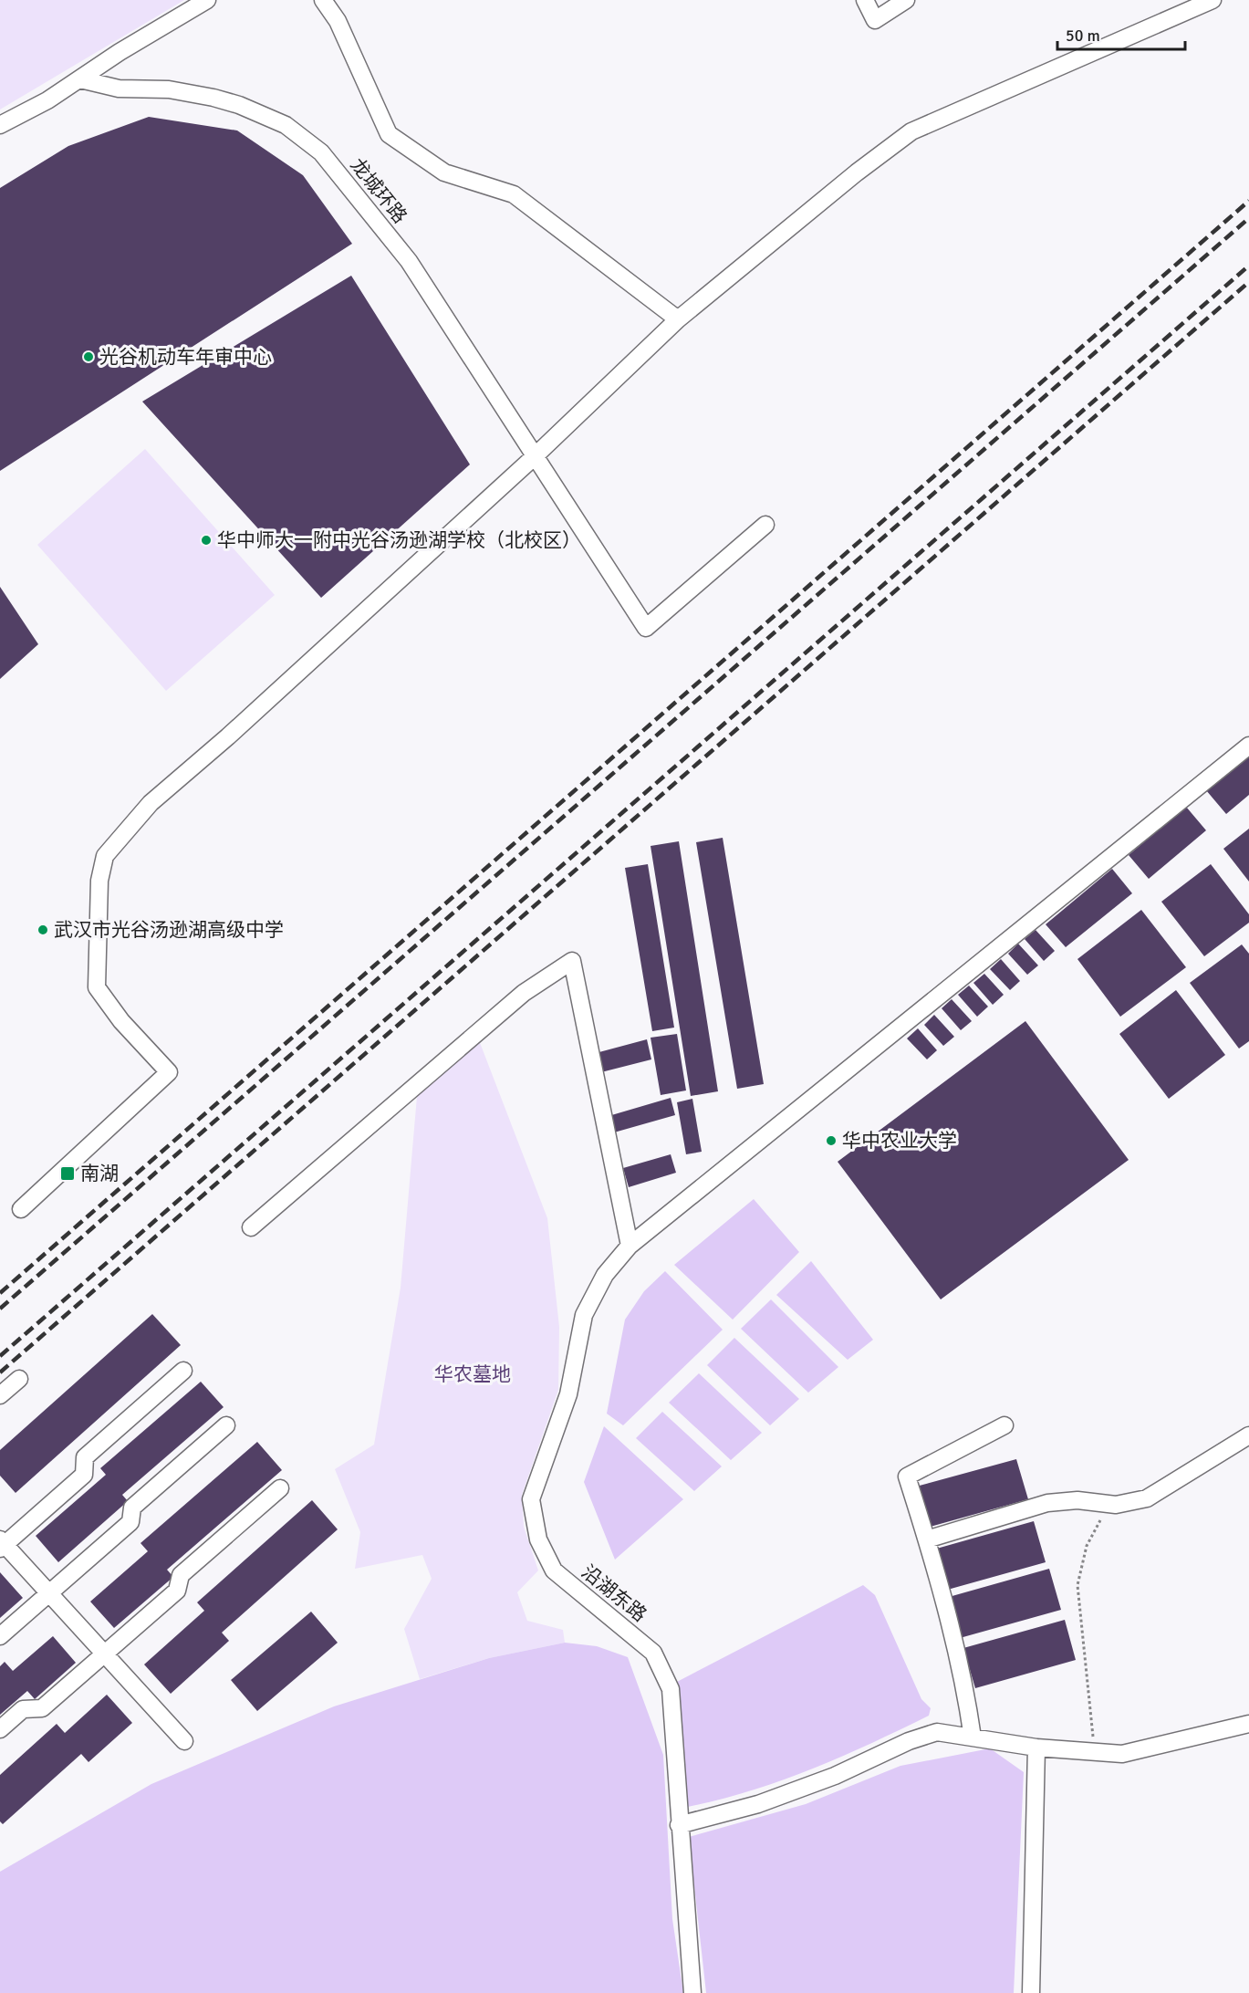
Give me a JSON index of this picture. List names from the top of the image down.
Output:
{
  "streets": {
    "street": ["龙城环路", "沿湖东路"]
  },
  "parks": ["华农墓地"],
  "places": {
    "other": [
      "光谷机动车年审中心",
      "华中师大一附中光谷汤逊湖学校（北校区）",
      "武汉市光谷汤逊湖高级中学",
      "华中农业大学"
    ],
    "transit": ["南湖"]
  },
  "scale_bar": "50 m"
}
